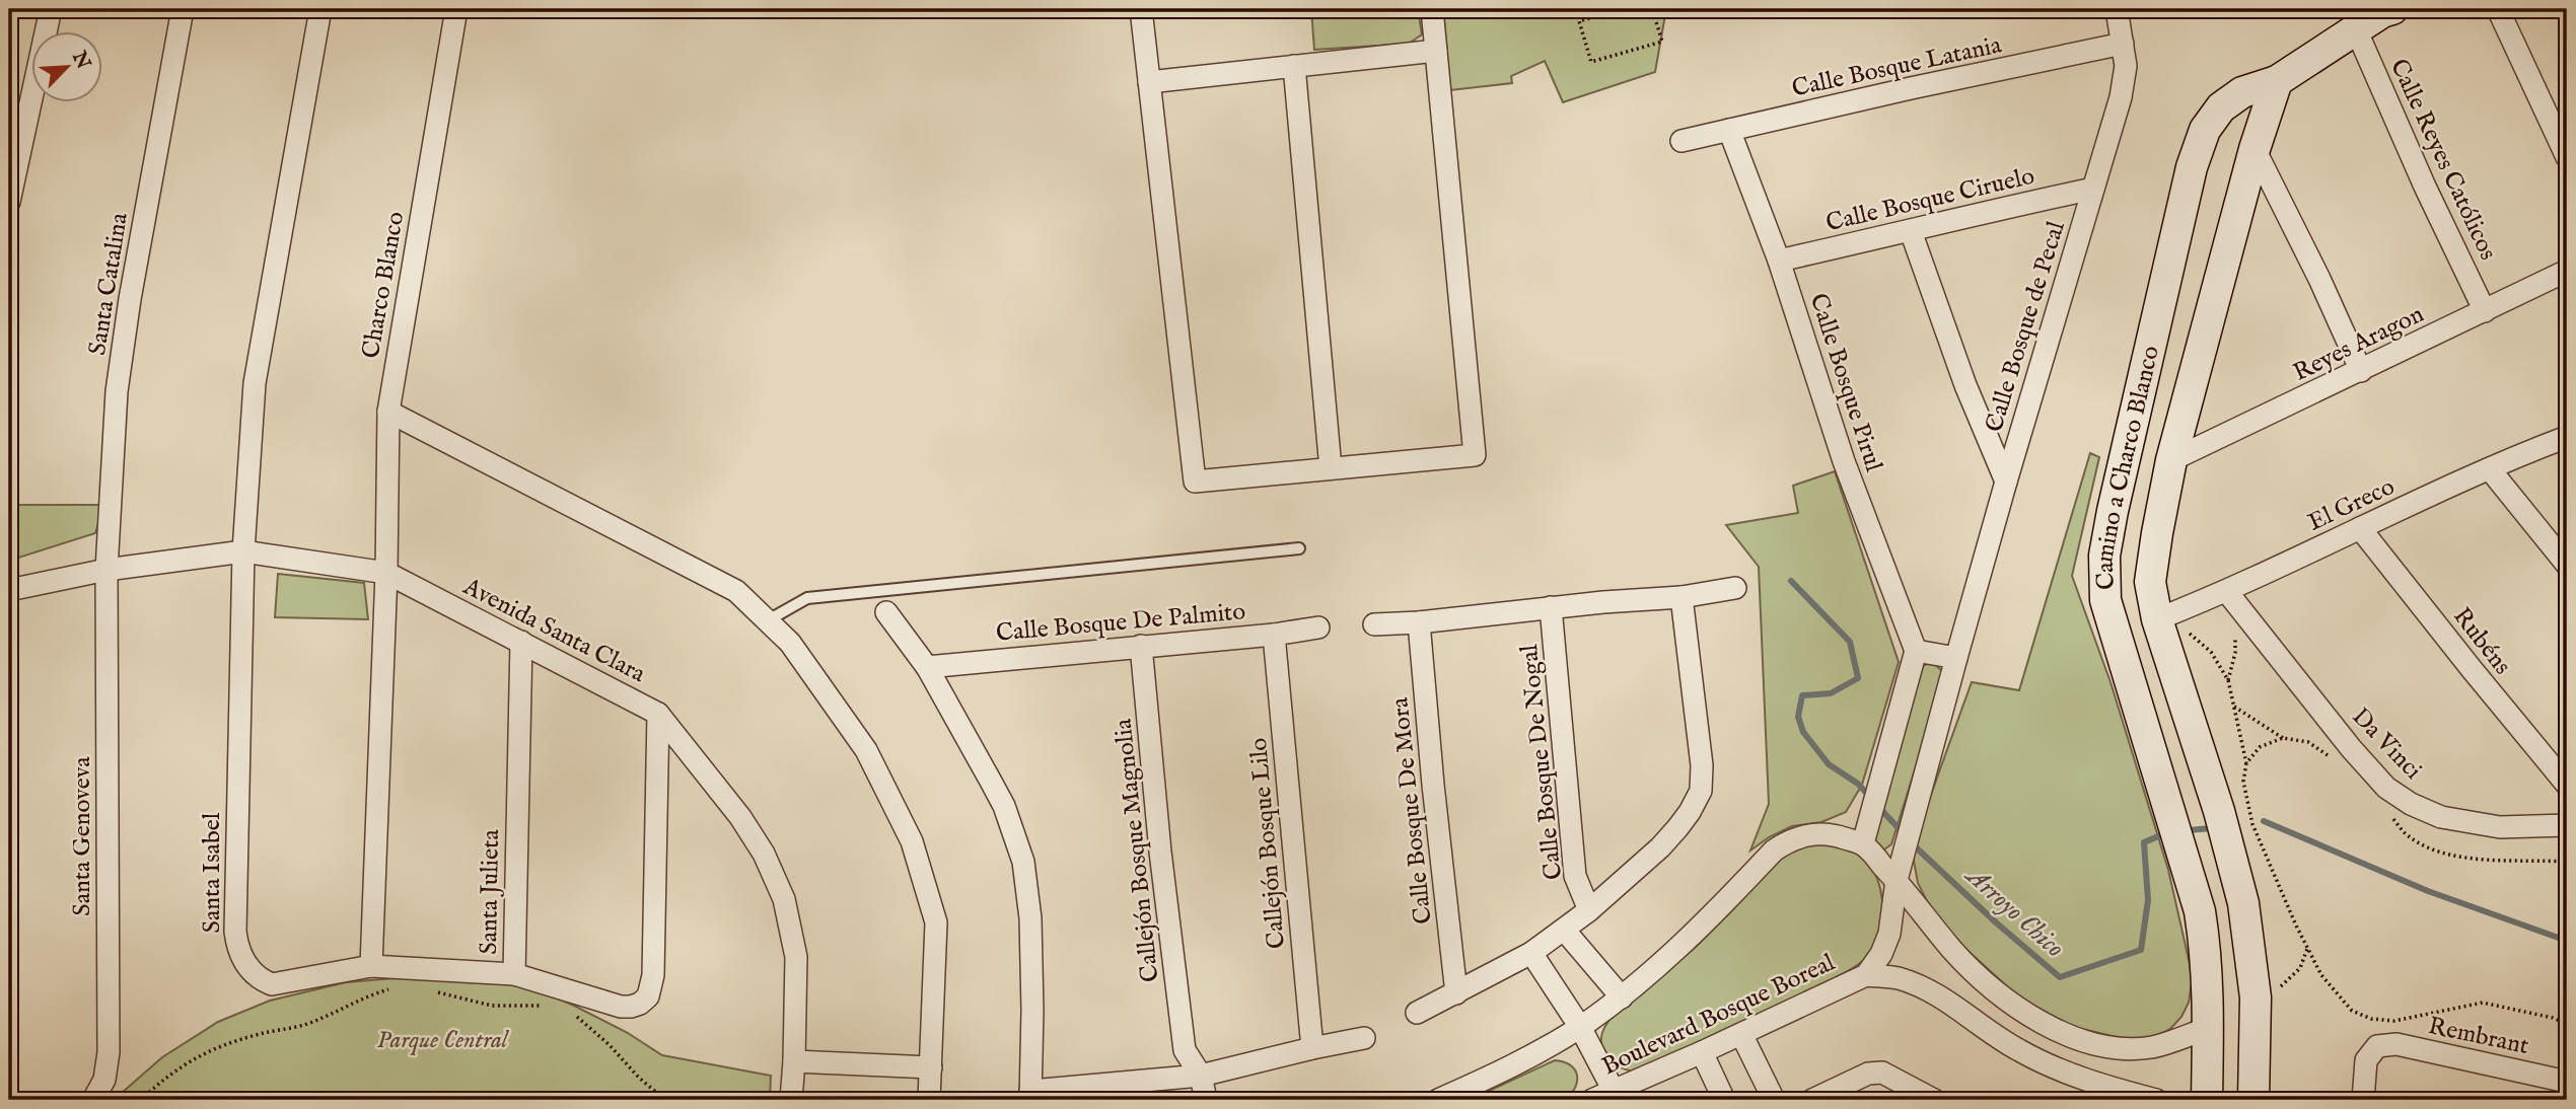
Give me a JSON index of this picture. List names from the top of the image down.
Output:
{
  "streets": {
    "street": [
      "Calle Bosque Latania",
      "Calle Reyes Católicos",
      "Calle Bosque Ciruelo",
      "Santa Catalina",
      "Charco Blanco",
      "Calle Bosque de Pecal",
      "Reyes Aragon",
      "Calle Bosque Pirul",
      "Camino a Charco Blanco",
      "El Greco",
      "Calle Bosque De Palmito",
      "Avenida Santa Clara",
      "Rubéns",
      "Da Vinci",
      "Calle Bosque De Nogal",
      "Calle Bosque De Mora",
      "Santa Genoveva",
      "Callejón Bosque Lilo",
      "Callejón Bosque Magnolia",
      "Santa Isabel",
      "Santa Julieta",
      "Boulevard Bosque Boreal",
      "Rembrant"
    ]
  },
  "crossings": [
    ["Calle Bosque Latania", "Calle Bosque de Pecal"],
    ["Calle Bosque Latania", "Calle Bosque Pirul"],
    ["Calle Reyes Católicos", "Reyes Aragon"],
    ["Calle Reyes Católicos", "Camino a Charco Blanco"],
    ["Calle Bosque Ciruelo", "Calle Bosque de Pecal"],
    ["Calle Bosque Ciruelo", "Calle Bosque Pirul"],
    ["Santa Catalina", "Avenida Santa Clara"],
    ["Santa Catalina", "Santa Genoveva"],
    ["Charco Blanco", "Avenida Santa Clara"],
    ["Reyes Aragon", "Camino a Charco Blanco"],
    ["Camino a Charco Blanco", "El Greco"],
    ["El Greco", "Rubéns"],
    ["El Greco", "Da Vinci"],
    ["Calle Bosque De Palmito", "Callejón Bosque Lilo"],
    ["Calle Bosque De Palmito", "Callejón Bosque Magnolia"],
    ["Avenida Santa Clara", "Santa Genoveva"],
    ["Avenida Santa Clara", "Santa Isabel"],
    ["Avenida Santa Clara", "Santa Julieta"],
    ["Santa Isabel", "Santa Julieta"]
  ],
  "water": ["Arroyo Chico"],
  "parks": ["Parque Central"],
  "north": "top right"
}
